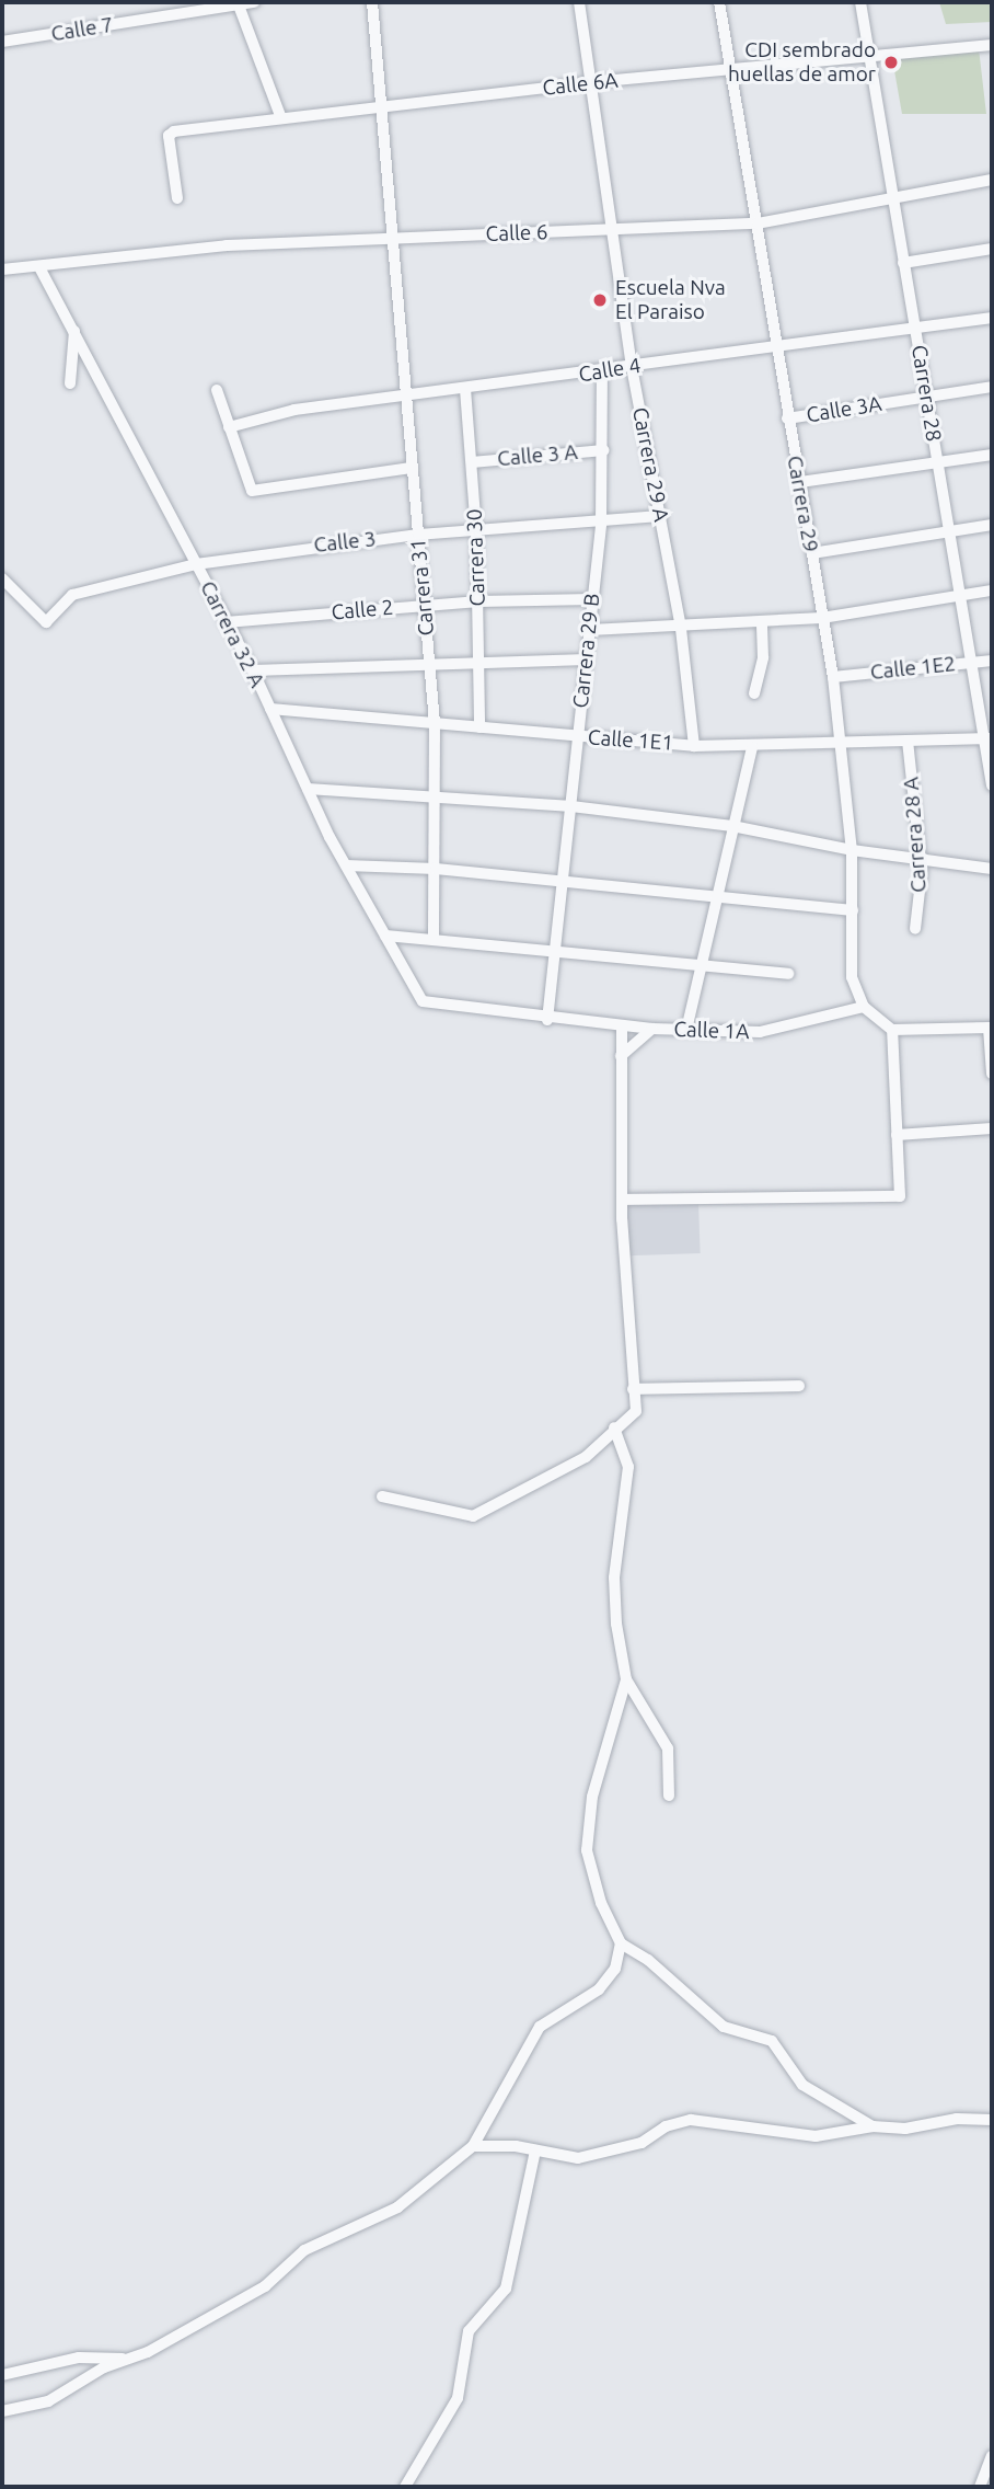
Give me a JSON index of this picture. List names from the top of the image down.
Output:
{
  "streets": {
    "street": [
      "Calle 7",
      "Calle 6A",
      "Calle 6",
      "Calle 4",
      "Carrera 28",
      "Calle 3A",
      "Calle 3 A",
      "Carrera 29 A",
      "Carrera 29",
      "Calle 3",
      "Carrera 30",
      "Carrera 31",
      "Calle 2",
      "Carrera 32 A",
      "Carrera 29 B",
      "Calle 1E2",
      "Calle 1E1",
      "Carrera 28 A",
      "Calle 1A"
    ]
  },
  "crossings": [
    ["Calle 6A", "Carrera 28"],
    ["Calle 6A", "Carrera 29 A"],
    ["Calle 6A", "Carrera 29"],
    ["Calle 6", "Carrera 28"],
    ["Calle 6", "Carrera 29 A"],
    ["Calle 6", "Carrera 29"],
    ["Calle 6", "Carrera 31"],
    ["Calle 6", "Carrera 32 A"],
    ["Calle 4", "Carrera 28"],
    ["Calle 4", "Carrera 29 A"],
    ["Calle 4", "Carrera 29"],
    ["Calle 4", "Carrera 30"],
    ["Calle 4", "Carrera 31"],
    ["Calle 4", "Carrera 29 B"],
    ["Carrera 28", "Calle 3A"],
    ["Carrera 28", "Calle 1E2"],
    ["Carrera 28", "Calle 1E1"],
    ["Calle 3A", "Carrera 29"],
    ["Calle 3 A", "Carrera 30"],
    ["Calle 3 A", "Carrera 29 B"],
    ["Carrera 29 A", "Calle 3"],
    ["Carrera 29 A", "Calle 1E1"],
    ["Carrera 29", "Calle 1E2"],
    ["Carrera 29", "Calle 1E1"],
    ["Carrera 29", "Calle 1A"],
    ["Calle 3", "Carrera 30"],
    ["Calle 3", "Carrera 31"],
    ["Calle 3", "Carrera 32 A"],
    ["Calle 3", "Carrera 29 B"],
    ["Carrera 30", "Calle 2"],
    ["Carrera 30", "Calle 1E1"],
    ["Carrera 31", "Calle 2"],
    ["Carrera 31", "Calle 1E1"],
    ["Calle 2", "Carrera 32 A"],
    ["Calle 2", "Carrera 29 B"],
    ["Carrera 32 A", "Calle 1E1"],
    ["Carrera 32 A", "Calle 1A"],
    ["Carrera 29 B", "Calle 1E1"],
    ["Carrera 29 B", "Calle 1A"],
    ["Calle 1E1", "Carrera 28 A"]
  ],
  "places": ["CDI sembrado huellas de amor", "Escuela Nva El Paraiso"]
}
